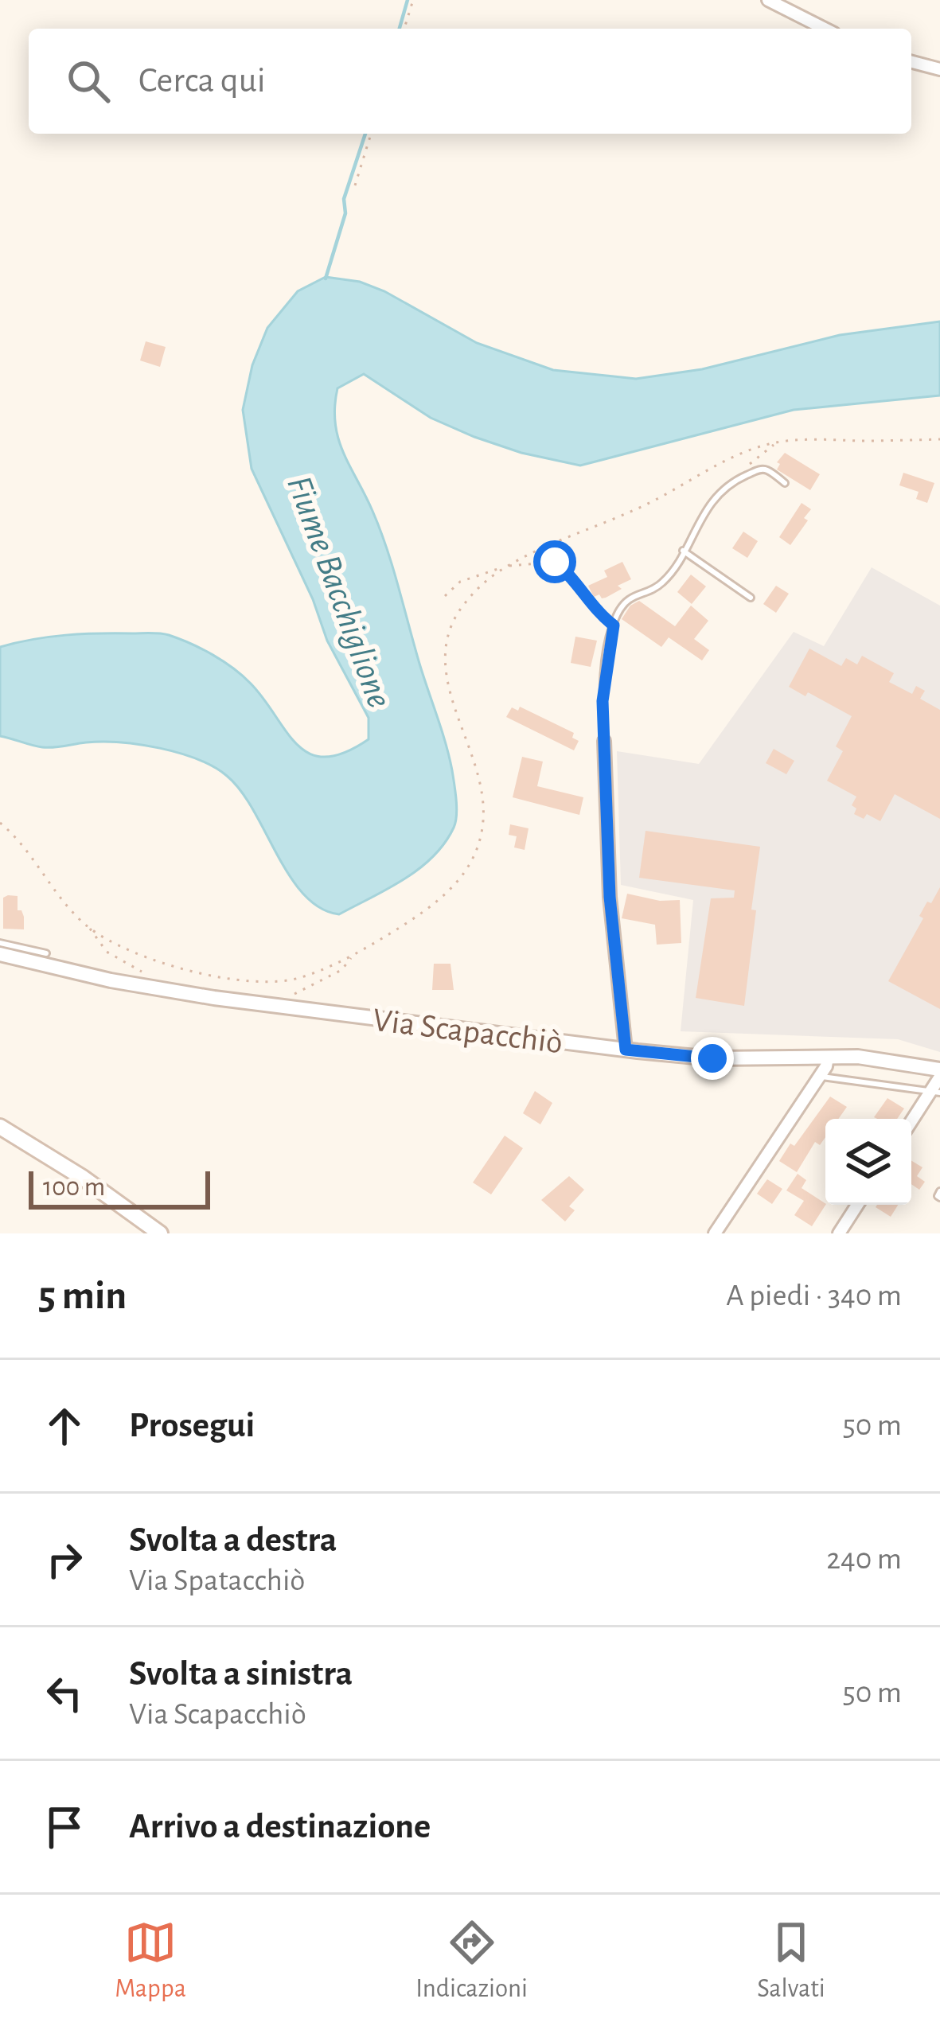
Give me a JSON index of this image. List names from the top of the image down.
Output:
{
  "streets": {
    "street": ["Via Scapacchiò"]
  },
  "water": ["Fiume Bacchiglione"],
  "scale_bar": "100 m",
  "page": {
    "search": "Cerca qui",
    "scale": "100 m",
    "heading": ["5 min", "A piedi · 340 m"],
    "list": [
      ["Prosegui", "50 m"],
      ["Svolta a destra", "Via Spatacchiò", "240 m"],
      ["Svolta a sinistra", "Via Scapacchiò", "50 m"],
      "Arrivo a destinazione"
    ],
    "nav": ["Mappa", "Indicazioni", "Salvati"]
  }
}
